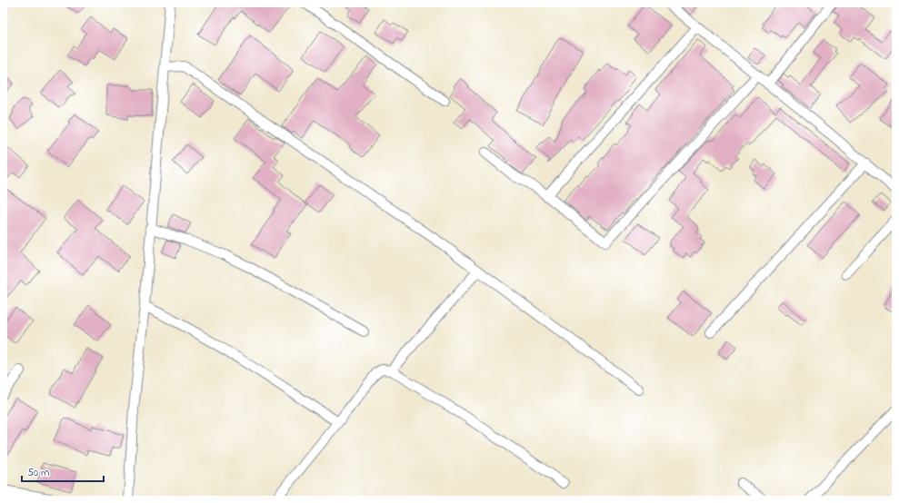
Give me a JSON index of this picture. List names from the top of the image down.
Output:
{
  "scale_bar": "50 m"
}
